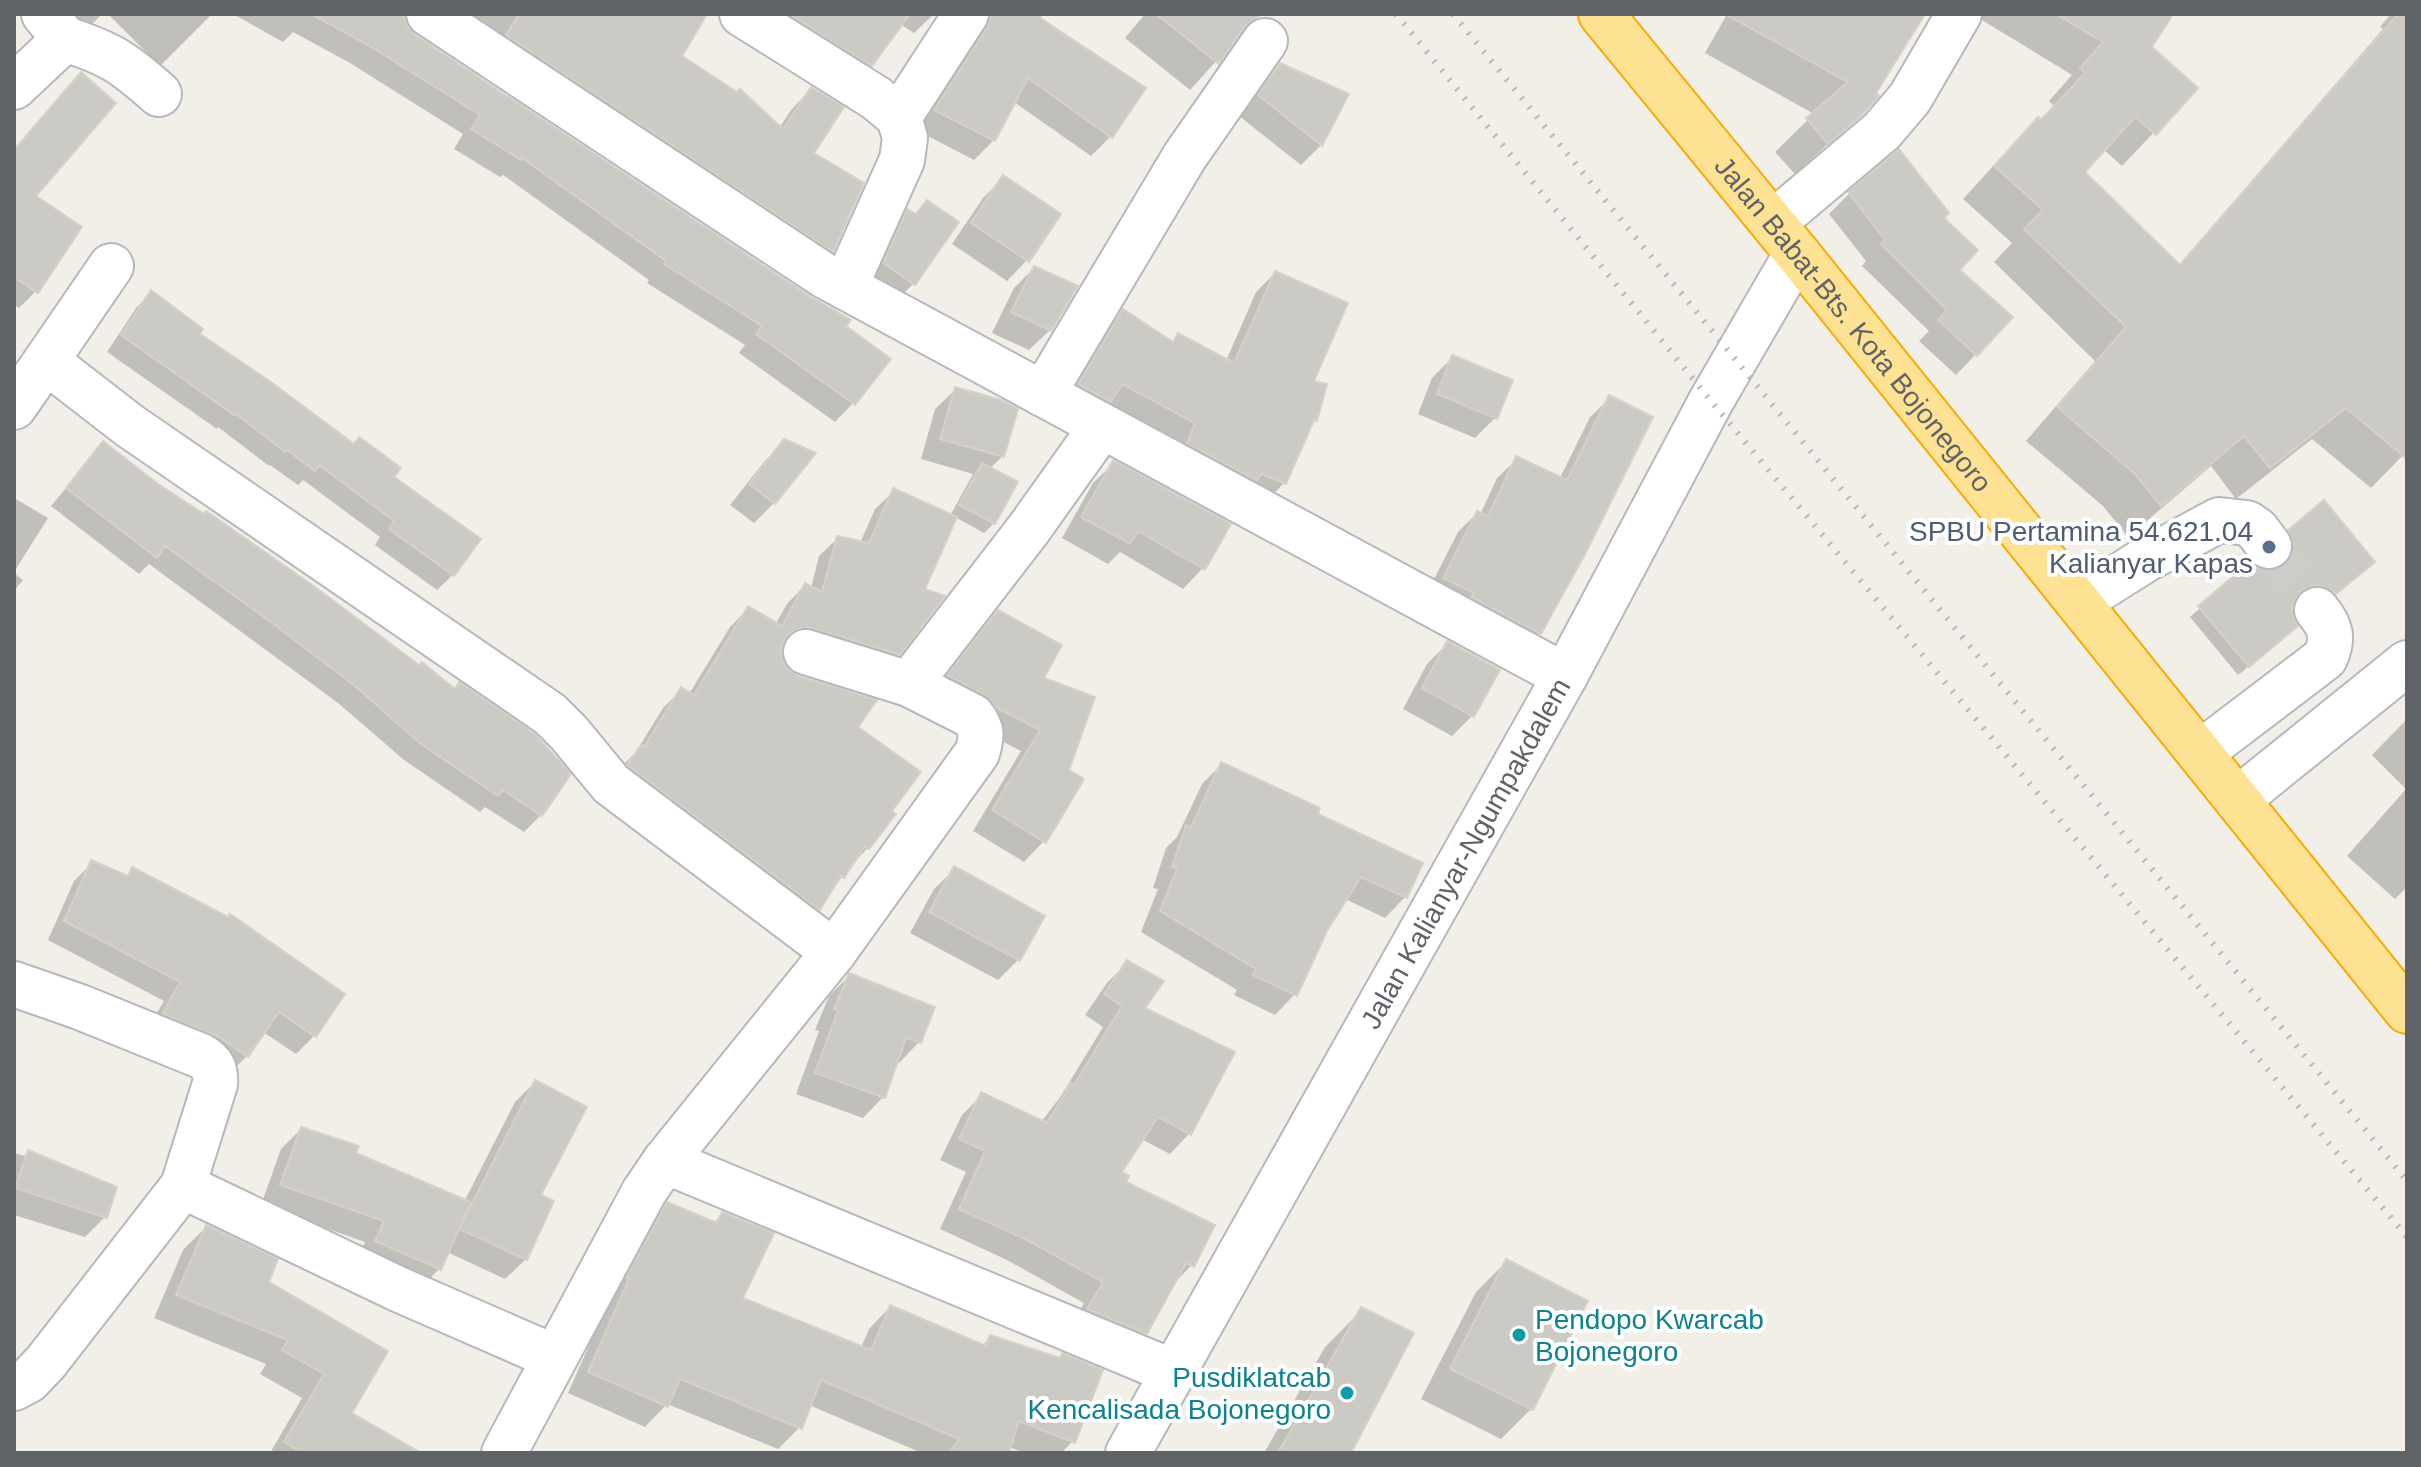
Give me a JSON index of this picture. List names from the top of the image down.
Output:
{
  "streets": {
    "highway": ["Jalan Babat-Bts. Kota Bojonegoro"],
    "street": ["Jalan Kalianyar-Ngumpakdalem"]
  },
  "crossings": [
    ["Jalan Babat-Bts. Kota Bojonegoro", "Jalan Kalianyar-Ngumpakdalem"]
  ],
  "places": ["SPBU Pertamina 54.621.04 Kalianyar Kapas", "Pendopo Kwarcab Bojonegoro", "Pusdiklatcab Kencalisada Bojonegoro"]
}
